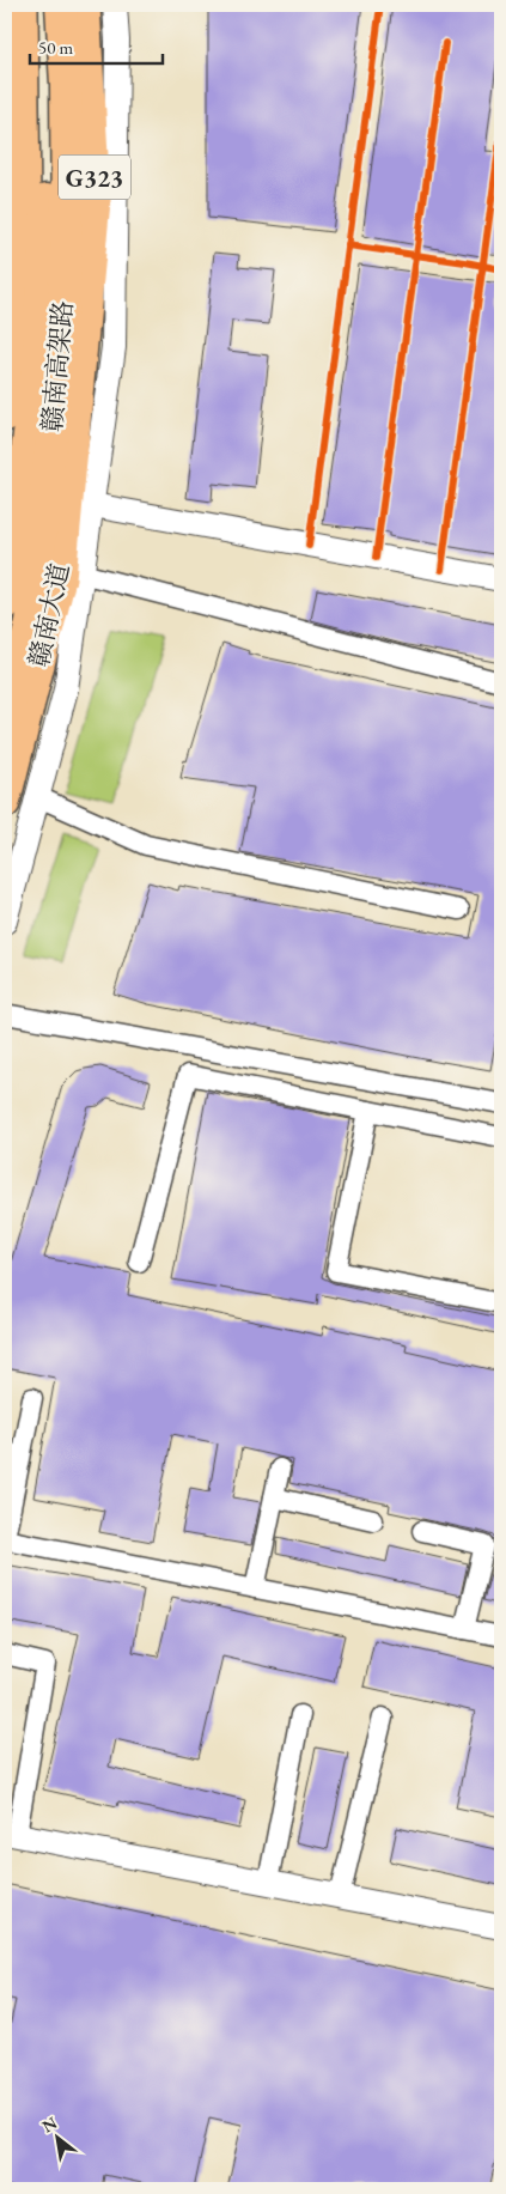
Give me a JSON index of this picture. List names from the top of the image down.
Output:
{
  "streets": {
    "highway": ["赣南高架路"],
    "main road": ["G323", "赣南大道"]
  },
  "crossings": [
    ["赣南高架路", "赣南大道"]
  ],
  "scale_bar": "50 m",
  "north": "top left"
}
